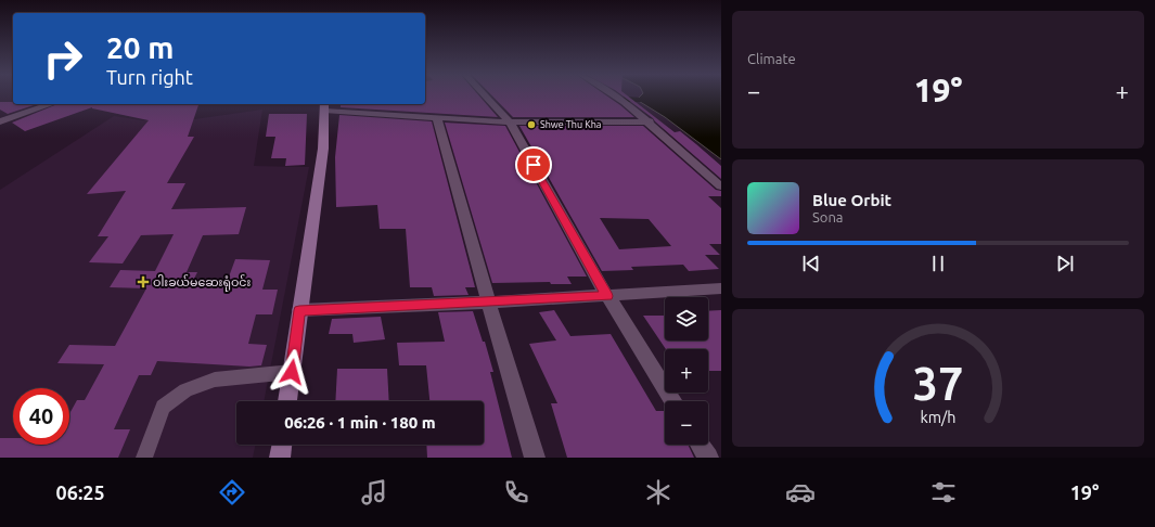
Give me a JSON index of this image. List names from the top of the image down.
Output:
{
  "places": {
    "other": ["Shwe Thu Kha"],
    "health": ["ဝါးခယ်မဆေးရုံဝင်း"]
  },
  "page": {
    "tile": "Climate",
    "turn": ["20 m", "Turn right"],
    "heat": ["−", "19°", "+"],
    "song": ["Blue Orbit", "Sona"],
    "map_buttons": ["+", "−"],
    "limit": "40",
    "trip": "06:26 · 1 min · 180 m",
    "tabs": ["06:25", "19°"],
    "gauge": ["37", "km/h"]
  }
}
